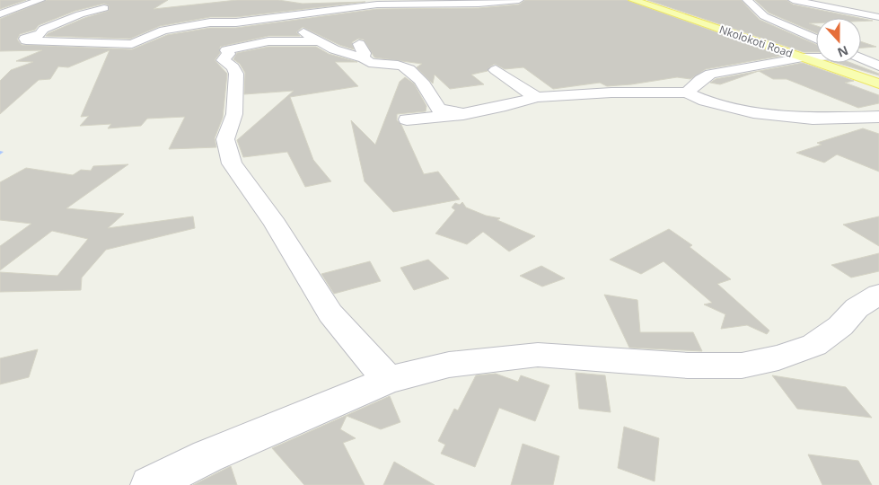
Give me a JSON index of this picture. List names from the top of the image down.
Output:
{
  "streets": {
    "main road": ["Nkolokoti Road"]
  },
  "north": "bottom"
}
